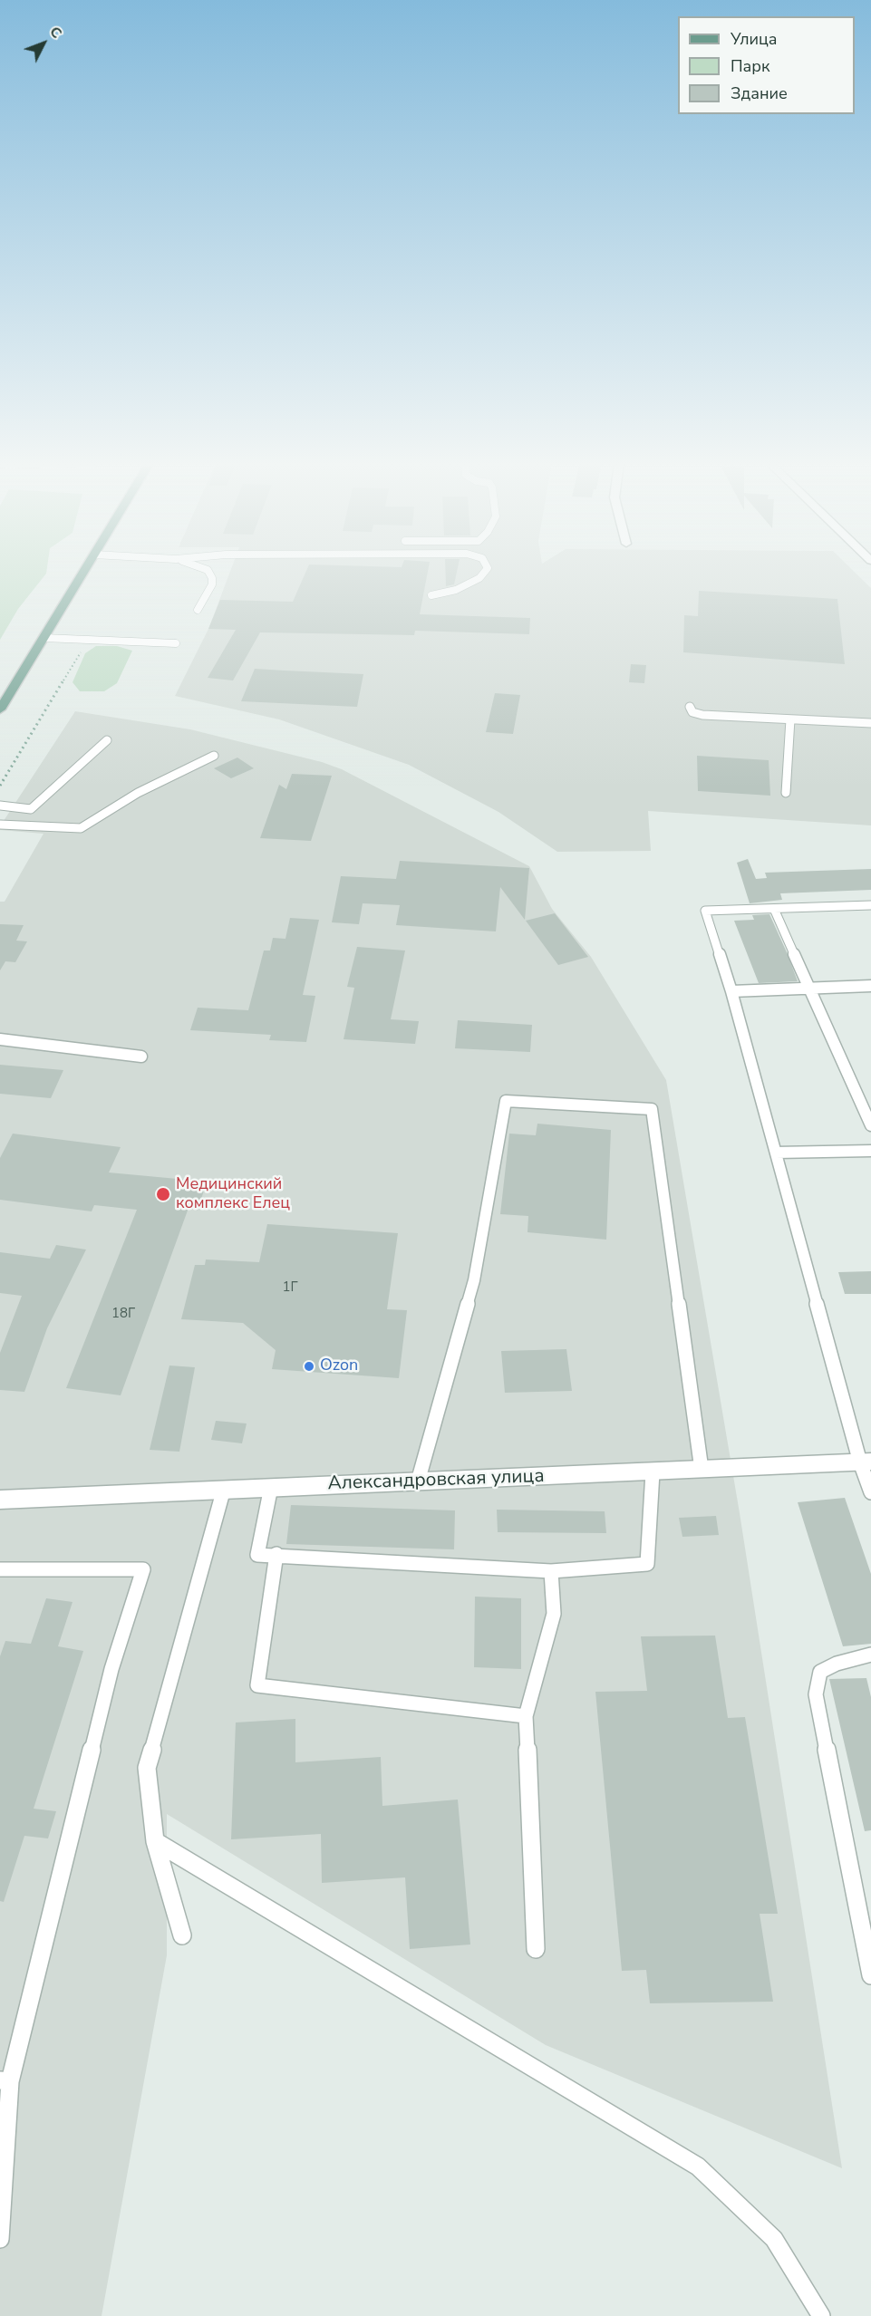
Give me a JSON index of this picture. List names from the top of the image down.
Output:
{
  "streets": {
    "street": ["Александровская улица"]
  },
  "places": ["Медицинский комплекс Елец", "Ozon"],
  "house_numbers": ["1Г", "18Г"],
  "legend": ["Улица", "Парк", "Здание"],
  "north": "top right"
}
